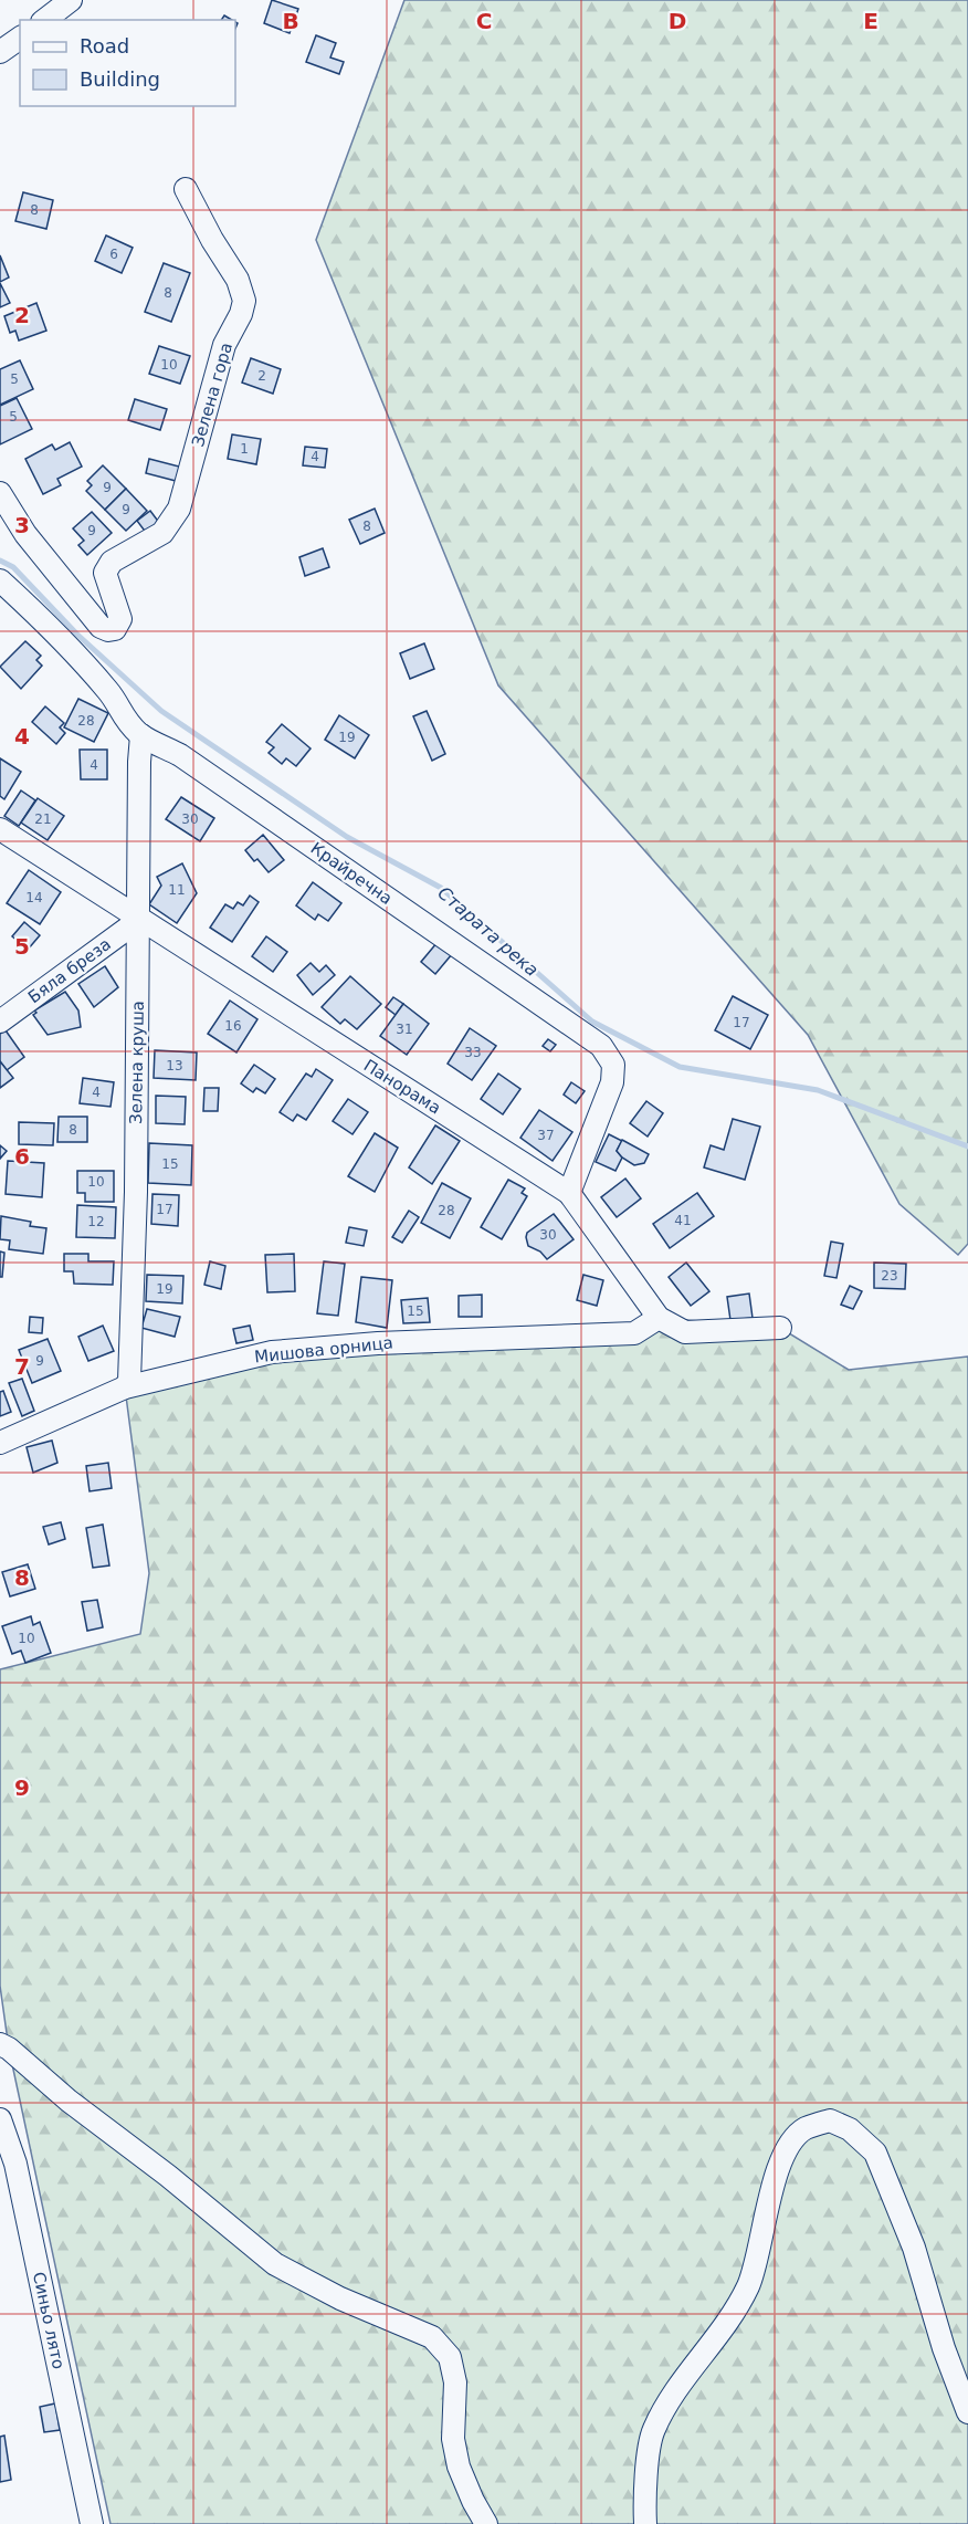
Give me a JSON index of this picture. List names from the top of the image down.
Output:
{
  "streets": {
    "street": [
      "Зелена гора",
      "Крайречна",
      "Бяла бреза",
      "Зелена круша",
      "Панорама",
      "Мишова орница",
      "Синьо лято"
    ]
  },
  "crossings": [
    ["Крайречна", "Зелена круша"],
    ["Крайречна", "Панорама"],
    ["Бяла бреза", "Зелена круша"],
    ["Бяла бреза", "Панорама"],
    ["Зелена круша", "Панорама"],
    ["Зелена круша", "Мишова орница"],
    ["Панорама", "Мишова орница"]
  ],
  "water": ["Старата река"],
  "house_numbers": [
    "8",
    "6",
    "8",
    "10",
    "2",
    "5",
    "5",
    "1",
    "4",
    "9",
    "9",
    "8",
    "9",
    "28",
    "19",
    "4",
    "21",
    "30",
    "11",
    "14",
    "17",
    "16",
    "31",
    "33",
    "13",
    "4",
    "8",
    "37",
    "15",
    "10",
    "17",
    "28",
    "41",
    "12",
    "30",
    "23",
    "19",
    "15",
    "9",
    "10"
  ],
  "legend": ["Road", "Building"],
  "grid": {
    "columns": [
      "B",
      "C",
      "D",
      "E"
    ],
    "rows": [
      "2",
      "3",
      "4",
      "5",
      "6",
      "7",
      "8",
      "9"
    ]
  }
}
